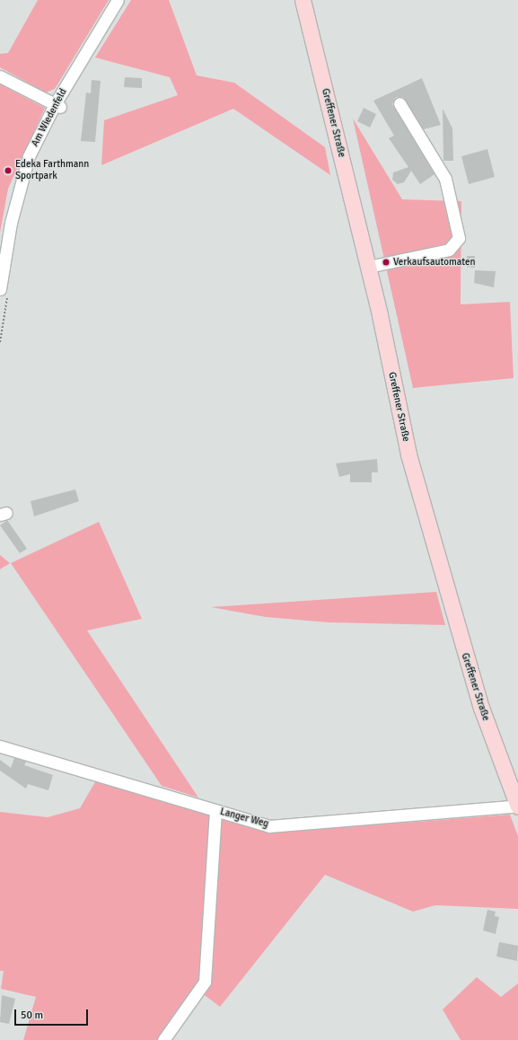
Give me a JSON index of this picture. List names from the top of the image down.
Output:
{
  "streets": {
    "main road": ["Greffener Straße"],
    "street": ["Am Wiedenfeld", "Langer Weg"]
  },
  "crossings": [
    ["Greffener Straße", "Langer Weg"]
  ],
  "places": ["Edeka Farthmann Sportpark", "Verkaufsautomaten"],
  "scale_bar": "50 m"
}
